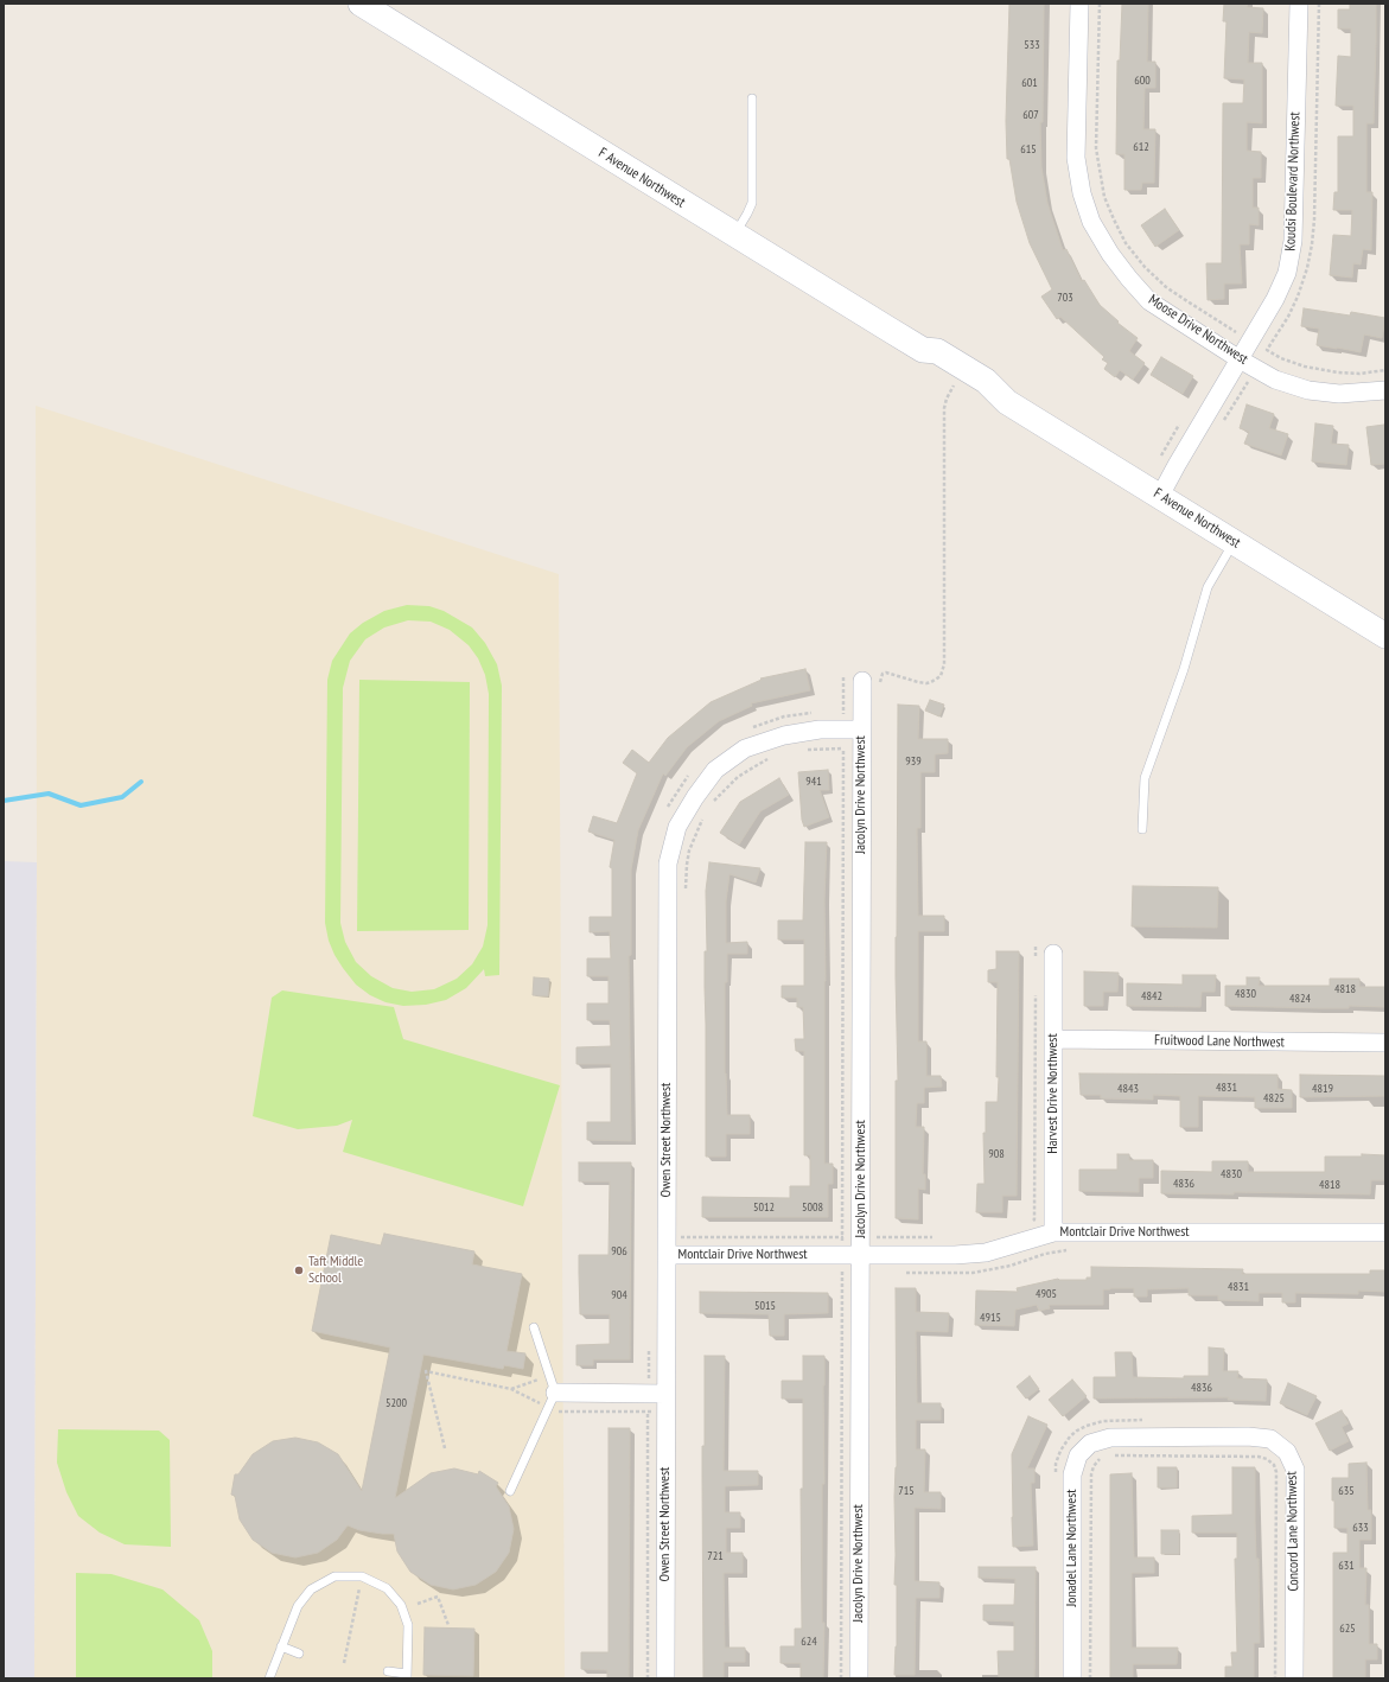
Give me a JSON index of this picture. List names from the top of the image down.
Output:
{
  "streets": {
    "main road": ["F Avenue Northwest"],
    "street": [
      "Koudsi Boulevard Northwest",
      "Moose Drive Northwest",
      "Jacolyn Drive Northwest",
      "Fruitwood Lane Northwest",
      "Harvest Drive Northwest",
      "Owen Street Northwest",
      "Montclair Drive Northwest",
      "Concord Lane Northwest",
      "Jonadel Lane Northwest"
    ]
  },
  "crossings": [
    ["F Avenue Northwest", "Koudsi Boulevard Northwest"],
    ["Koudsi Boulevard Northwest", "Moose Drive Northwest"],
    ["Jacolyn Drive Northwest", "Owen Street Northwest"],
    ["Jacolyn Drive Northwest", "Montclair Drive Northwest"],
    ["Fruitwood Lane Northwest", "Harvest Drive Northwest"],
    ["Harvest Drive Northwest", "Montclair Drive Northwest"],
    ["Owen Street Northwest", "Montclair Drive Northwest"],
    ["Concord Lane Northwest", "Jonadel Lane Northwest"]
  ],
  "places": ["Taft Middle School"],
  "house_numbers": [
    "533",
    "600",
    "601",
    "607",
    "612",
    "615",
    "703",
    "939",
    "941",
    "4818",
    "4830",
    "4842",
    "4824",
    "4831",
    "4843",
    "4819",
    "4825",
    "908",
    "4830",
    "4836",
    "4818",
    "5012",
    "5008",
    "906",
    "4831",
    "4905",
    "904",
    "5015",
    "4915",
    "4836",
    "5200",
    "715",
    "635",
    "633",
    "721",
    "631",
    "625",
    "624"
  ]
}
